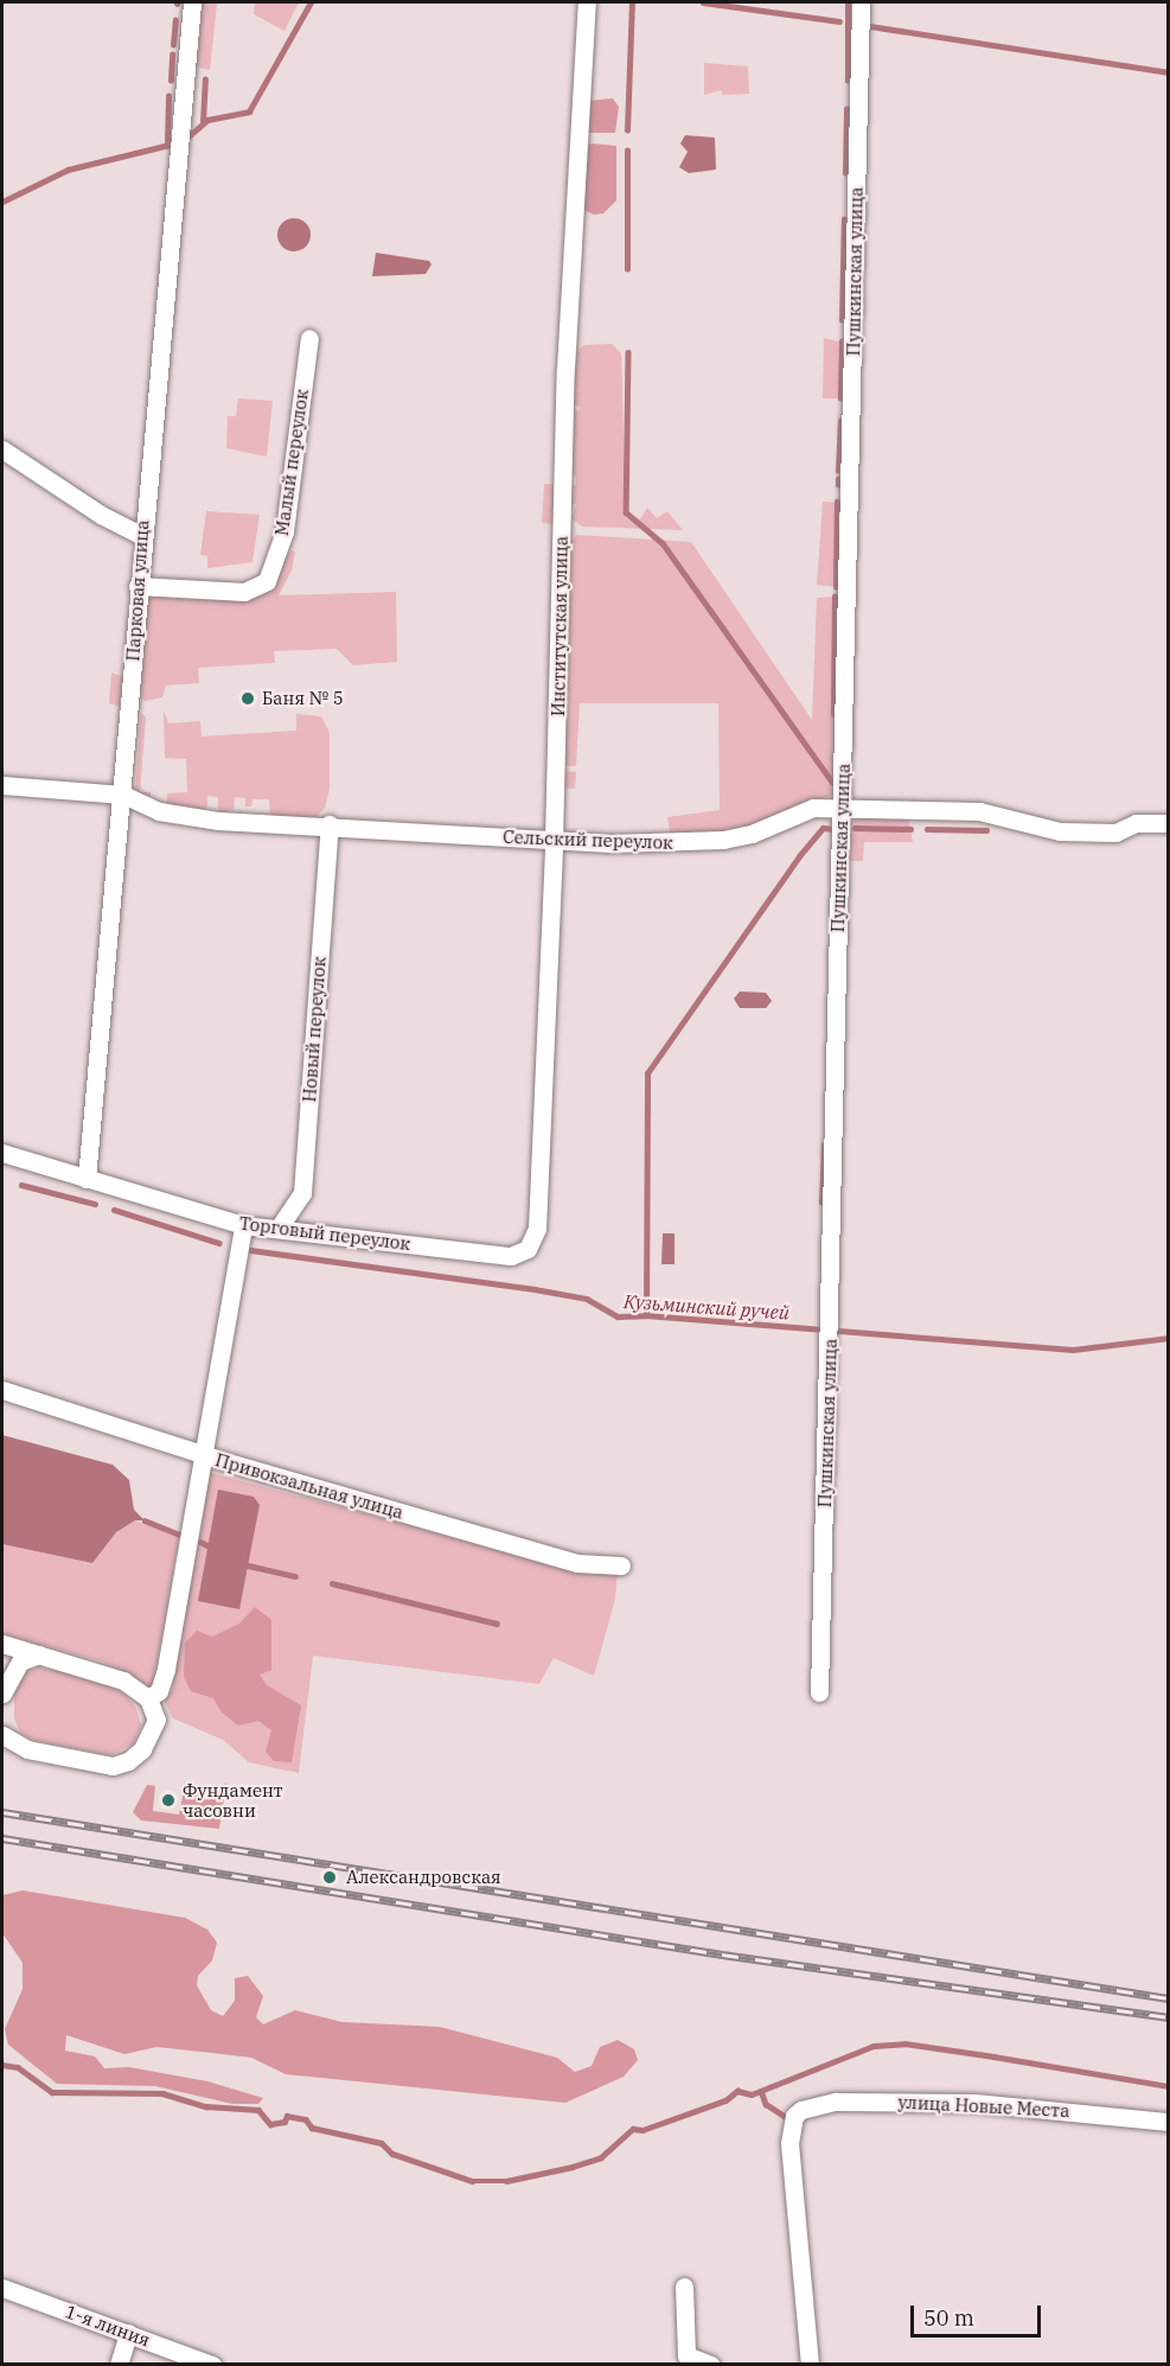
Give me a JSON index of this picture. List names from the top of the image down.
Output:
{
  "streets": {
    "street": [
      "Пушкинская улица",
      "Малый переулок",
      "Парковая улица",
      "Институтская улица",
      "Сельский переулок",
      "Новый переулок",
      "Торговый переулок",
      "Привокзальная улица",
      "улица Новые Места",
      "1-я линия"
    ]
  },
  "crossings": [
    ["Пушкинская улица", "Сельский переулок"],
    ["Малый переулок", "Парковая улица"],
    ["Парковая улица", "Сельский переулок"],
    ["Парковая улица", "Торговый переулок"],
    ["Институтская улица", "Сельский переулок"],
    ["Институтская улица", "Торговый переулок"],
    ["Сельский переулок", "Новый переулок"],
    ["Новый переулок", "Торговый переулок"]
  ],
  "water": ["Кузьминский ручей"],
  "places": ["Баня № 5", "Фундамент часовни", "Александровская"],
  "scale_bar": "50 m"
}
